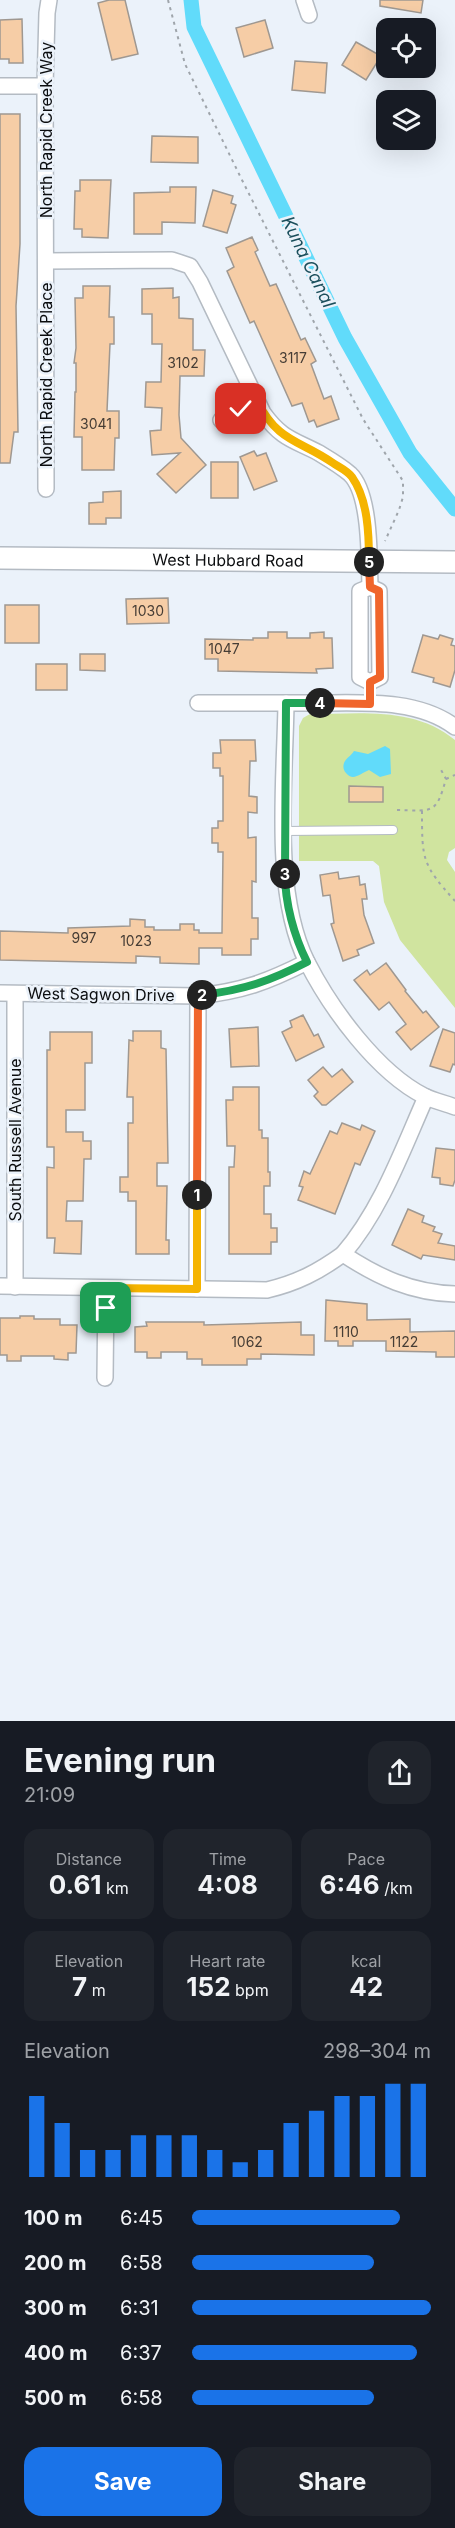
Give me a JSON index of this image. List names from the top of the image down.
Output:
{
  "streets": {
    "street": [
      "North Rapid Creek Way",
      "North Rapid Creek Place",
      "West Hubbard Road",
      "West Sagwon Drive",
      "South Russell Avenue"
    ]
  },
  "crossings": [
    ["North Rapid Creek Way", "North Rapid Creek Place"],
    ["West Sagwon Drive", "South Russell Avenue"]
  ],
  "water": ["Kuna Canal"],
  "house_numbers": [
    "3117",
    "3102",
    "3041",
    "1030",
    "1047",
    "997",
    "1023",
    "1110",
    "1062",
    "1122"
  ],
  "page": {
    "pins": [
      "5",
      "4",
      "3",
      "2",
      "1"
    ],
    "heading": ["Evening run", "21:09"],
    "stats": [
      ["Distance", "0.61 km"],
      ["Time", "4:08"],
      ["Pace", "6:46 /km"],
      ["Elevation", "7 m"],
      ["Heart rate", "152 bpm"],
      ["kcal", "42"]
    ],
    "chart": ["Elevation", "298–304 m"],
    "list": [
      {
        "name": "100 m",
        "note": "6:45"
      },
      {
        "name": "200 m",
        "note": "6:58"
      },
      {
        "name": "300 m",
        "note": "6:31"
      },
      {
        "name": "400 m",
        "note": "6:37"
      },
      {
        "name": "500 m",
        "note": "6:58"
      }
    ],
    "buttons": ["Save", "Share"]
  }
}
